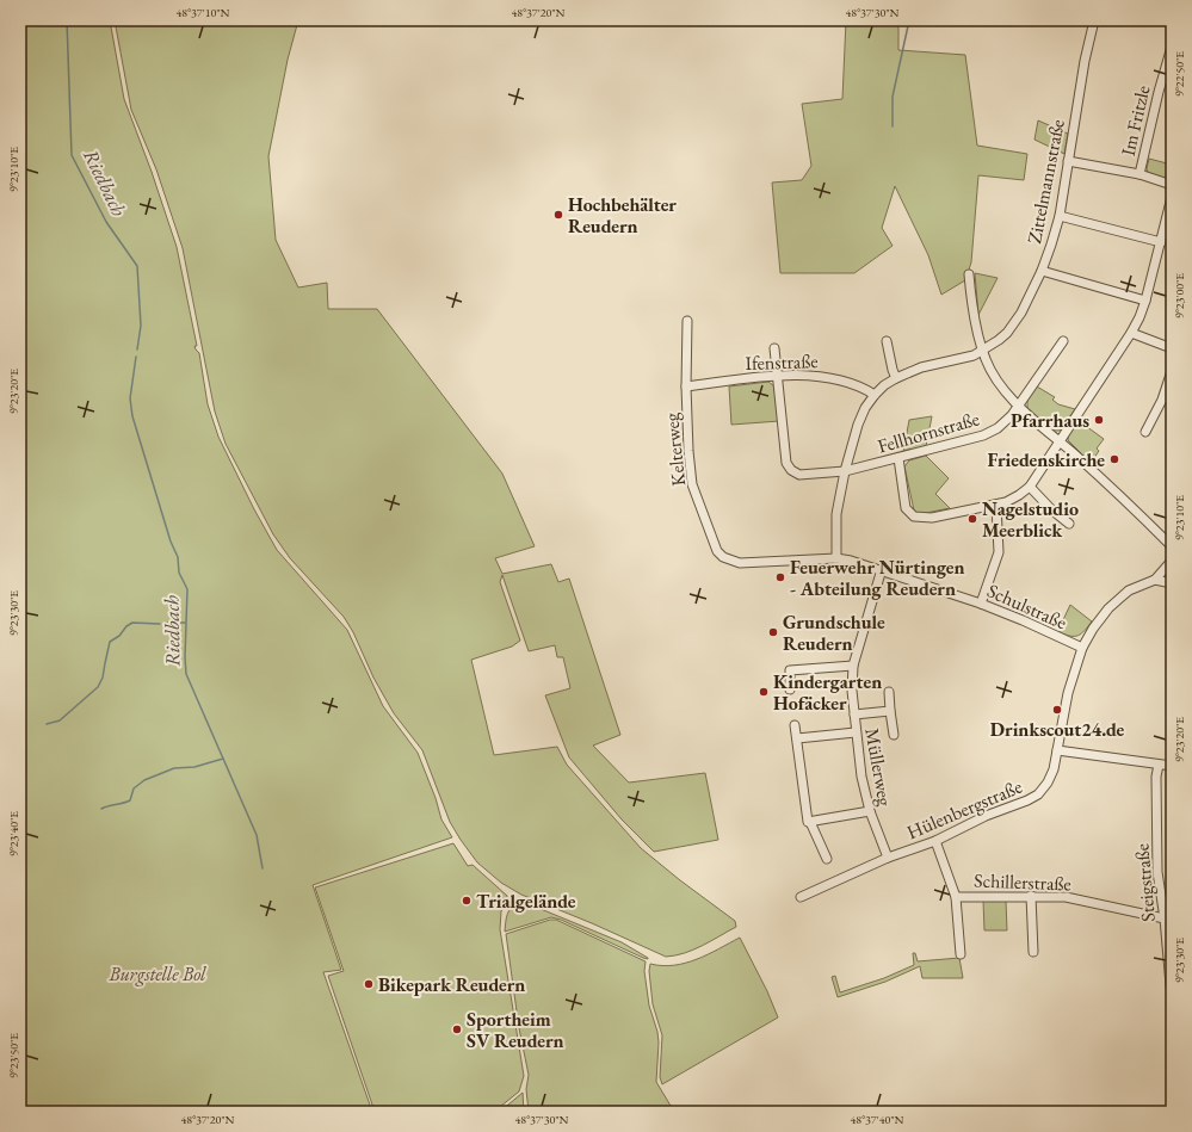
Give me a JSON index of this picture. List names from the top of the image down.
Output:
{
  "streets": {
    "street": [
      "Im Fritzle",
      "Zittelmannstraße",
      "Ifenstraße",
      "Fellhornstraße",
      "Kelterweg",
      "Schulstraße",
      "Müllerweg",
      "Hülenbergstraße",
      "Schillerstraße",
      "Steigstraße"
    ]
  },
  "crossings": [
    ["Zittelmannstraße", "Ifenstraße"],
    ["Zittelmannstraße", "Fellhornstraße"],
    ["Zittelmannstraße", "Schulstraße"],
    ["Ifenstraße", "Fellhornstraße"],
    ["Ifenstraße", "Kelterweg"],
    ["Kelterweg", "Schulstraße"],
    ["Schulstraße", "Müllerweg"],
    ["Schulstraße", "Hülenbergstraße"],
    ["Müllerweg", "Hülenbergstraße"],
    ["Schillerstraße", "Steigstraße"]
  ],
  "water": ["Riedbach"],
  "parks": ["Burgstelle Bol"],
  "places": [
    "Hochbehälter Reudern",
    "Pfarrhaus",
    "Friedenskirche",
    "Nagelstudio Meerblick",
    "Feuerwehr Nürtingen - Abteilung Reudern",
    "Grundschule Reudern",
    "Kindergarten Hofäcker",
    "Drinkscout24.de",
    "Trialgelände",
    "Bikepark Reudern",
    "Sportheim SV Reudern"
  ],
  "coordinates": [
    "48°37'10\"N",
    "48°37'20\"N",
    "48°37'30\"N",
    "9°22'50\"E",
    "9°23'10\"E",
    "9°23'00\"E",
    "9°23'20\"E",
    "9°23'30\"E",
    "9°23'40\"E",
    "9°23'50\"E",
    "48°37'40\"N"
  ]
}
